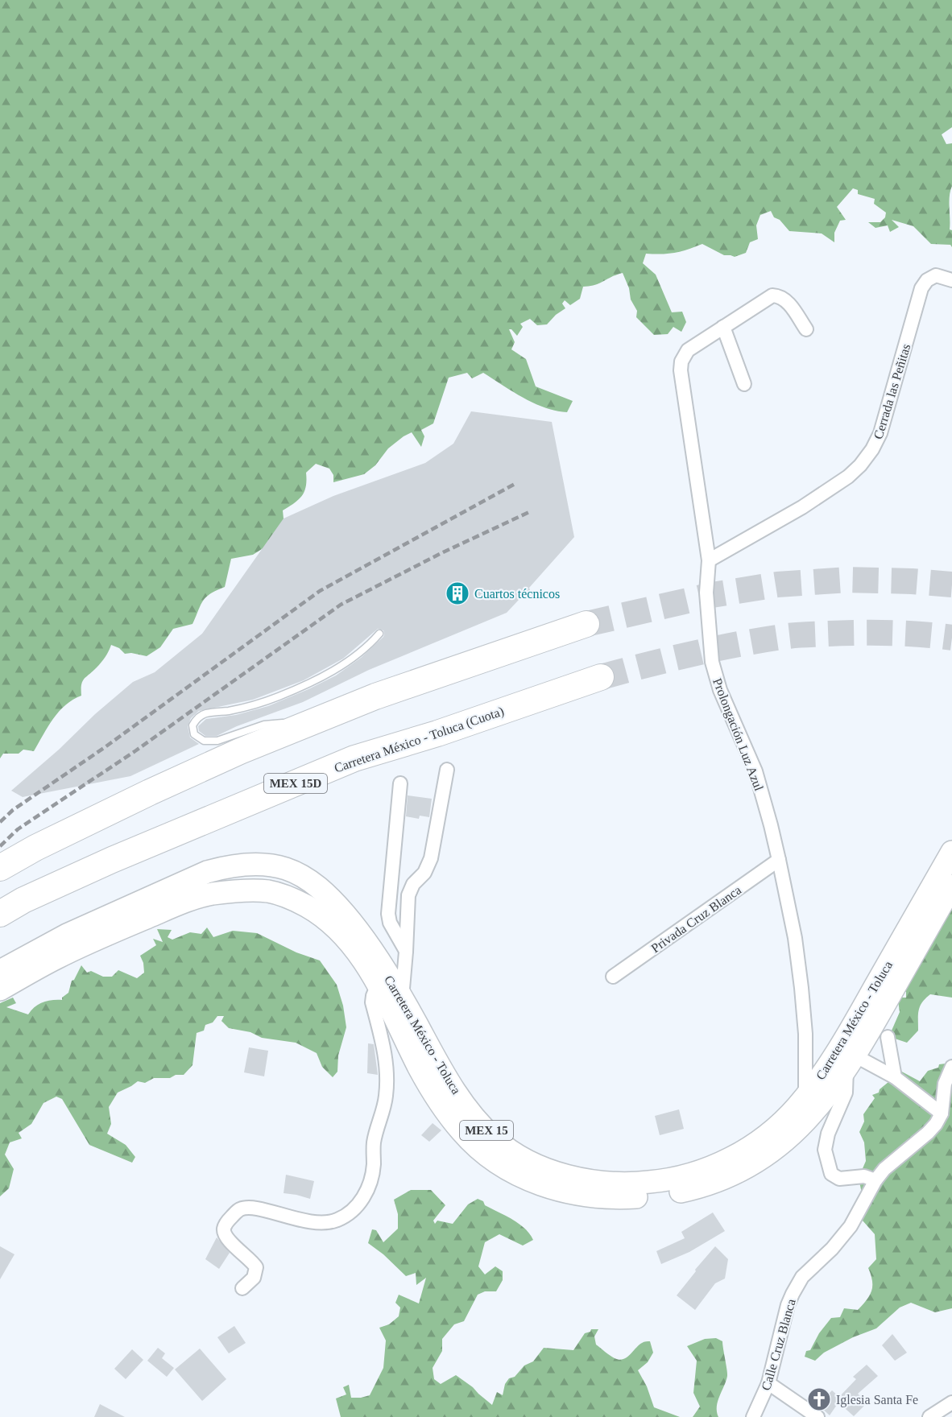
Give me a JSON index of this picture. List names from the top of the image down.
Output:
{
  "streets": {
    "highway": ["Carretera México - Toluca (Cuota)", "MEX 15D"],
    "main road": ["Carretera México - Toluca", "MEX 15"],
    "street": [
      "Cerrada las Peñitas",
      "Prolongación Luz Azul",
      "Privada Cruz Blanca",
      "Calle Cruz Blanca"
    ]
  },
  "crossings": [
    ["Cerrada las Peñitas", "Prolongación Luz Azul"],
    ["Prolongación Luz Azul", "Privada Cruz Blanca"],
    ["Prolongación Luz Azul", "Carretera México - Toluca"]
  ],
  "places": {
    "building": ["Cuartos técnicos"],
    "church": ["Iglesia Santa Fe"]
  }
}
